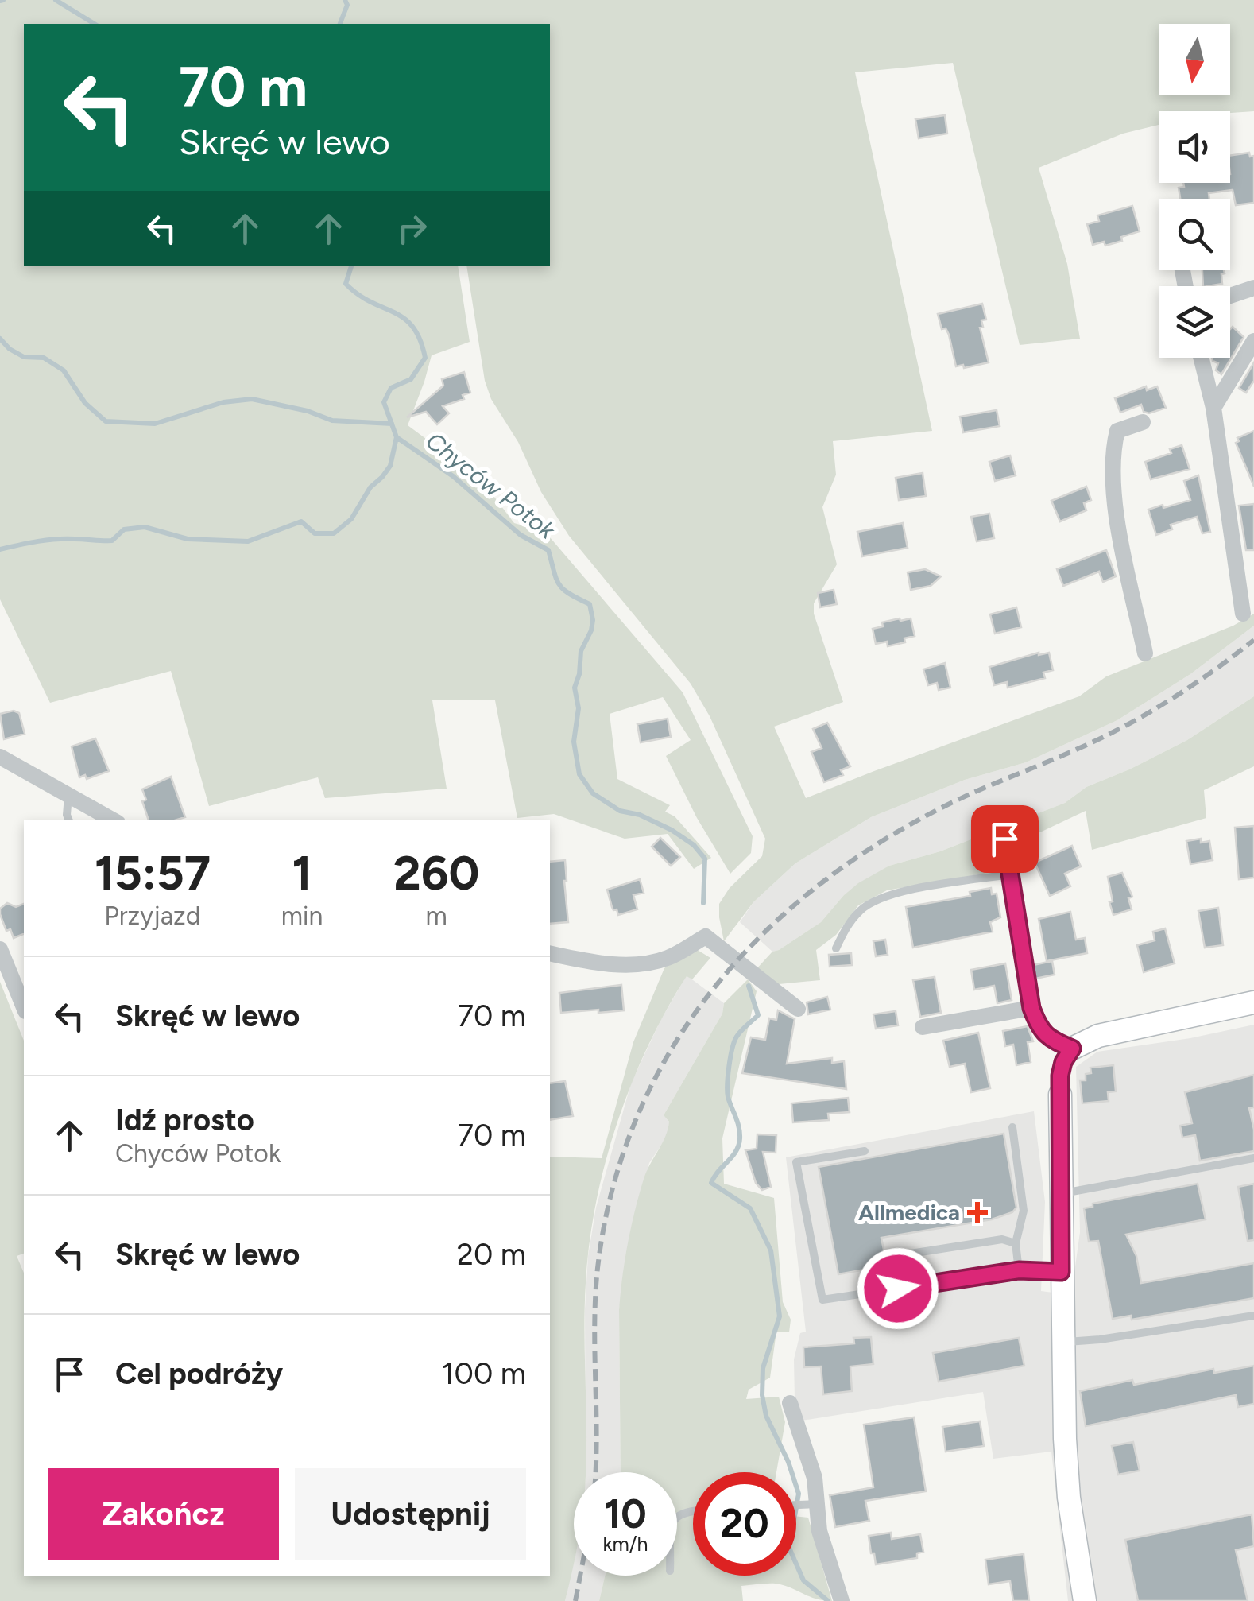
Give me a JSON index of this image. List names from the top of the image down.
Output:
{
  "water": ["Chyców Potok"],
  "places": {
    "health": ["Allmedica"]
  },
  "north": "bottom",
  "page": {
    "turn": ["70 m", "Skręć w lewo"],
    "eta": [
      "15:57",
      "Przyjazd",
      "1",
      "min",
      "260",
      "m"
    ],
    "list": [
      {
        "name": "Skręć w lewo",
        "value": "70 m"
      },
      {
        "name": "Idź prosto",
        "note": "Chyców Potok",
        "value": "70 m"
      },
      {
        "name": "Skręć w lewo",
        "value": "20 m"
      },
      {
        "name": "Cel podróży",
        "value": "100 m"
      }
    ],
    "buttons": ["Zakończ", "Udostępnij"],
    "speed": "10 km/h",
    "limit": "20"
  }
}
